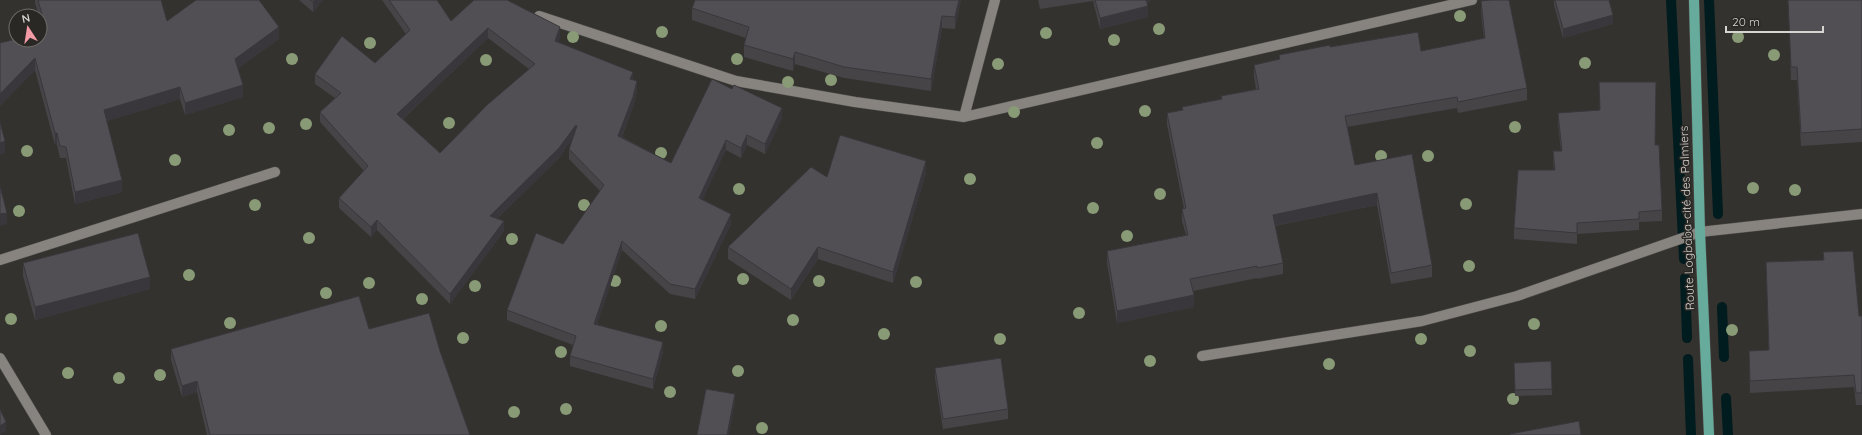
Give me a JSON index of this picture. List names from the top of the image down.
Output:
{
  "streets": {
    "main road": ["Route Logbaba-cité des Palmiers"]
  },
  "scale_bar": "20 m",
  "north": "top"
}
